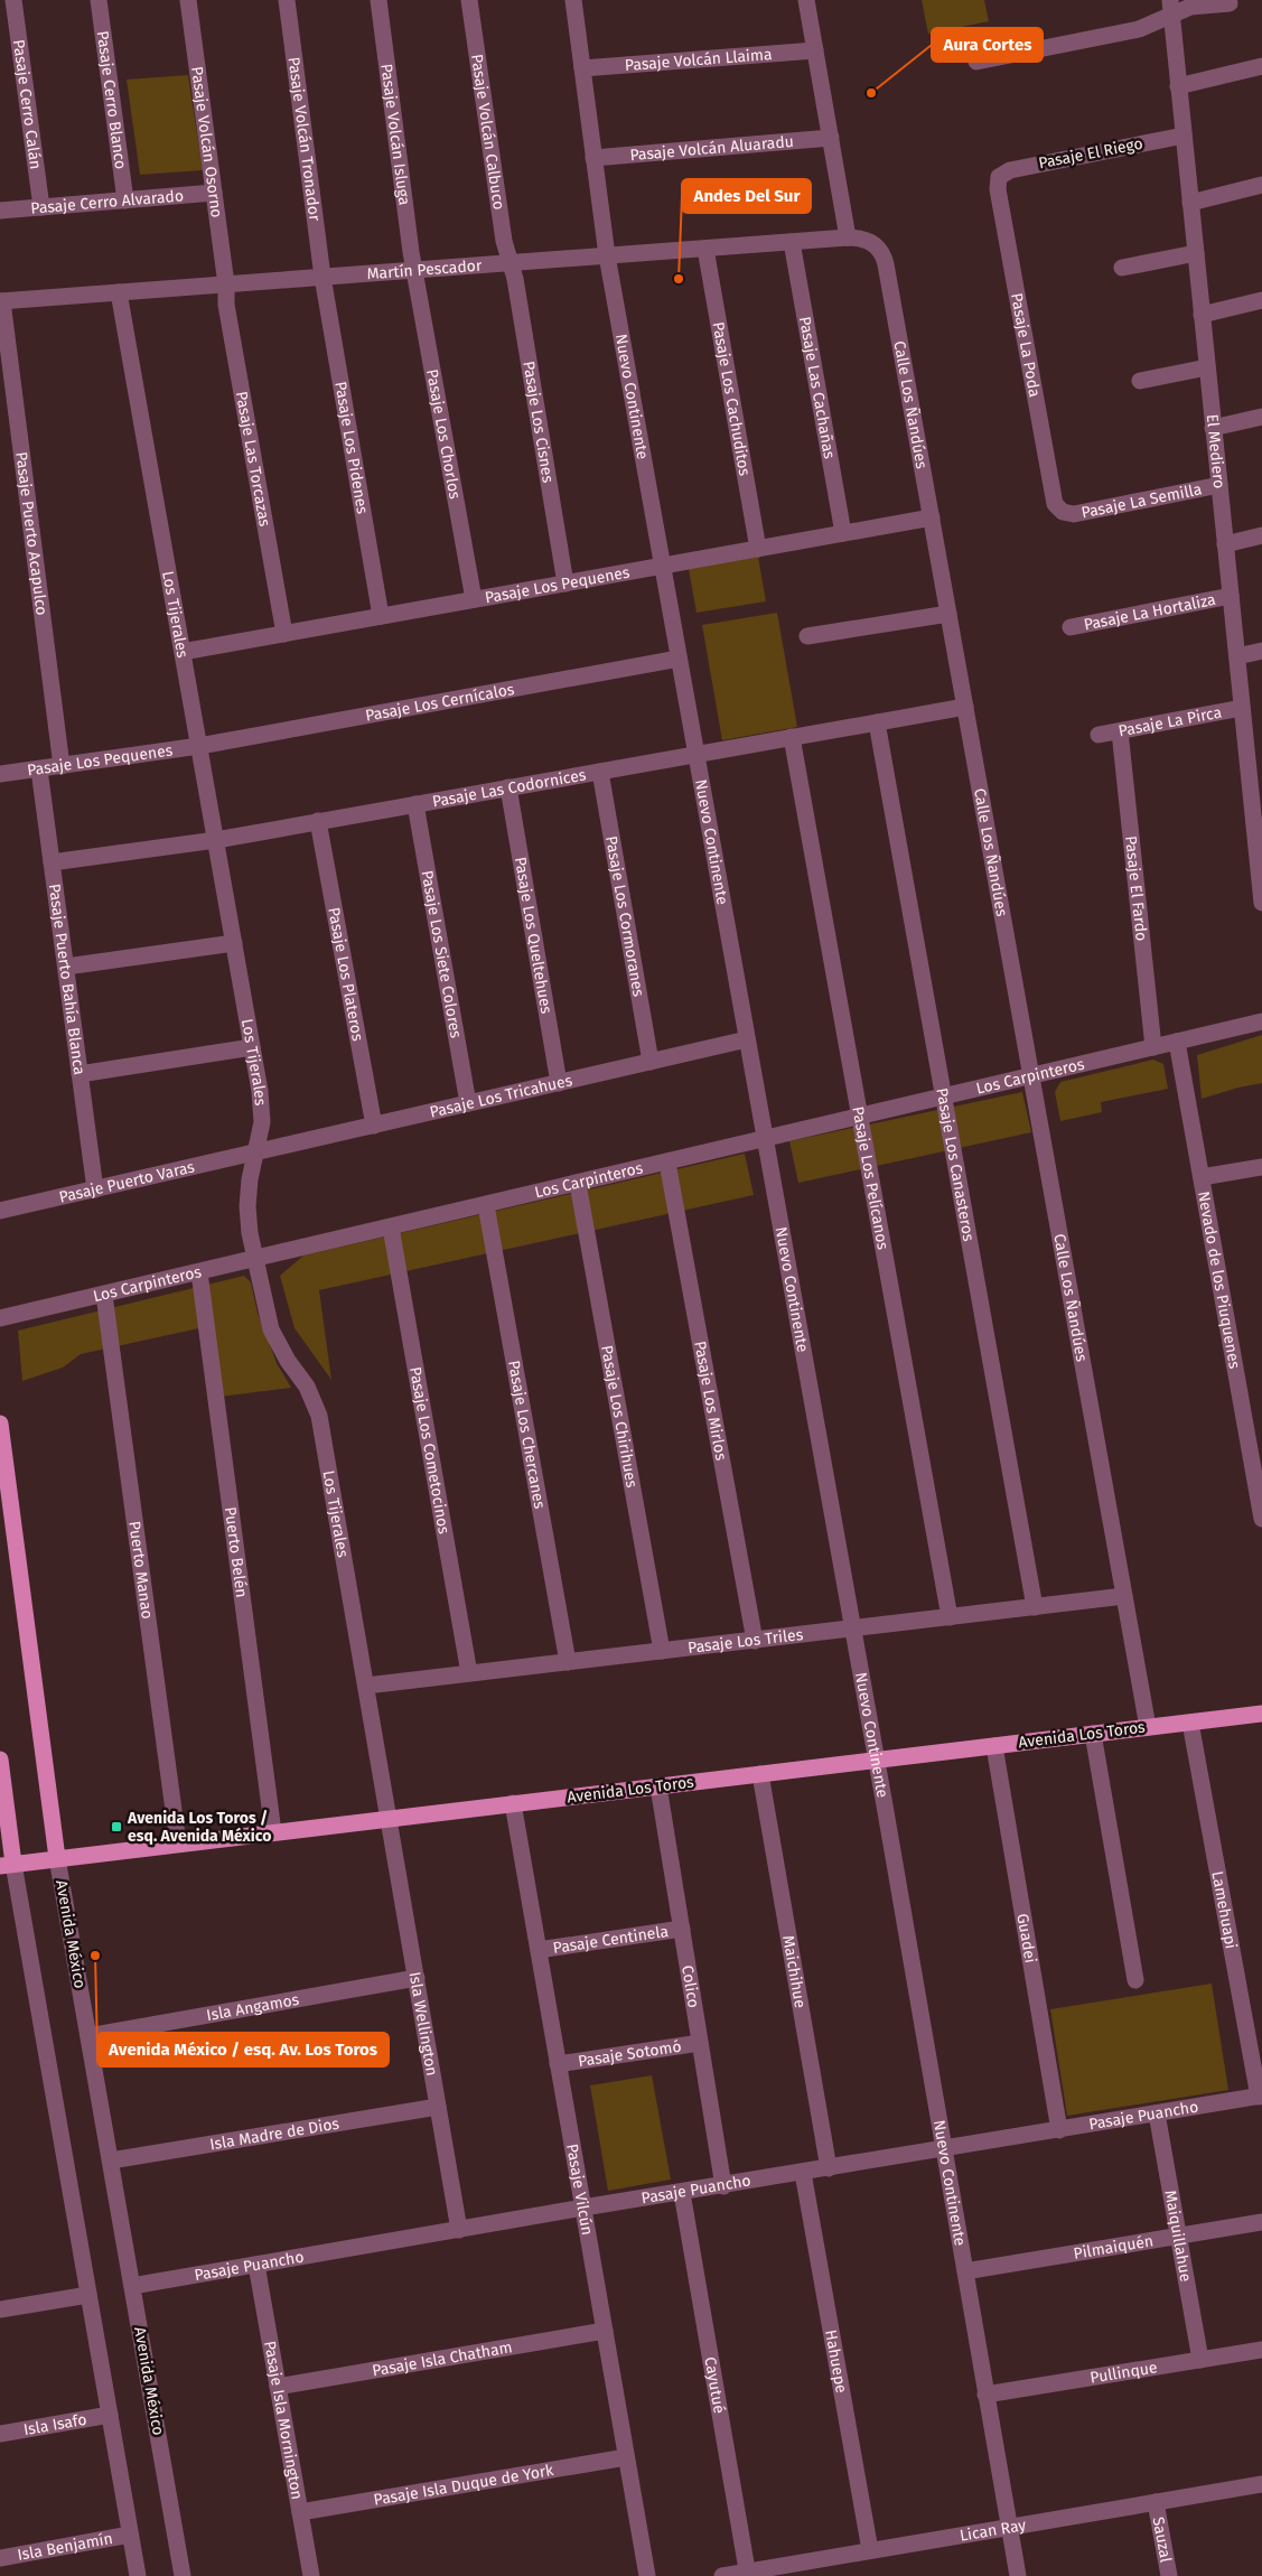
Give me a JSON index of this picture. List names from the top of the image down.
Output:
{
  "streets": {
    "main road": ["Avenida Los Toros", "Avenida México"],
    "street": [
      "Pasaje Volcán Llaima",
      "Pasaje Cerro Blanco",
      "Pasaje Cerro Calán",
      "Pasaje Volcán Calbuco",
      "Pasaje Volcán Isluga",
      "Pasaje Volcán Tronador",
      "Pasaje Volcán Osorno",
      "Pasaje Volcán Aluaradu",
      "Pasaje El Riego",
      "Pasaje Cerro Alvarado",
      "Martín Pescador",
      "Pasaje La Poda",
      "Pasaje Las Cachañas",
      "Nuevo Continente",
      "Pasaje Los Cachuditos",
      "Calle Los Ñandúes",
      "Pasaje Los Cisnes",
      "Pasaje Los Chorlos",
      "Pasaje Los Pidenes",
      "El Mediero",
      "Pasaje Las Torcazas",
      "Pasaje La Semilla",
      "Pasaje Puerto Acapulco",
      "Pasaje Los Pequenes",
      "Pasaje La Hortaliza",
      "Los Tijerales",
      "Pasaje Los Cernícalos",
      "Pasaje La Pirca",
      "Pasaje Las Codornices",
      "Pasaje El Fardo",
      "Pasaje Los Cormoranes",
      "Pasaje Los Queltehues",
      "Pasaje Los Siete Colores",
      "Pasaje Los Plateros",
      "Pasaje Puerto Bahía Blanca",
      "Los Carpinteros",
      "Pasaje Los Tricahues",
      "Pasaje Los Canasteros",
      "Pasaje Los Pelícanos",
      "Pasaje Puerto Varas",
      "Nevado de los Piuquenes",
      "Pasaje Los Mirlos",
      "Pasaje Los Chirihues",
      "Pasaje Los Chercanes",
      "Pasaje Los Cometocinos",
      "Puerto Belén",
      "Puerto Manao",
      "Pasaje Los Triles",
      "Lamehuapi",
      "Guadei",
      "Pasaje Centinela",
      "Maichihue",
      "Colico",
      "Isla Angamos",
      "Isla Wellington",
      "Pasaje Sotomó",
      "Pasaje Puancho",
      "Isla Madre de Dios",
      "Pasaje Vilcún",
      "Maiquillahue",
      "Pilmaiquén",
      "Pasaje Isla Chatham",
      "Hahuepe",
      "Pullinque",
      "Cayutué",
      "Pasaje Isla Mornington",
      "Isla Isafo",
      "Pasaje Isla Duque de York",
      "Lican Ray",
      "Sauzal",
      "Isla Benjamín"
    ]
  },
  "crossings": [
    ["Pasaje Volcán Llaima", "Nuevo Continente"],
    ["Pasaje Cerro Blanco", "Pasaje Cerro Alvarado"],
    ["Pasaje Cerro Calán", "Pasaje Cerro Alvarado"],
    ["Pasaje Volcán Calbuco", "Martín Pescador"],
    ["Pasaje Volcán Calbuco", "Pasaje Los Cisnes"],
    ["Pasaje Volcán Isluga", "Martín Pescador"],
    ["Pasaje Volcán Isluga", "Pasaje Los Chorlos"],
    ["Pasaje Volcán Tronador", "Martín Pescador"],
    ["Pasaje Volcán Tronador", "Pasaje Los Pidenes"],
    ["Pasaje Volcán Osorno", "Pasaje Cerro Alvarado"],
    ["Pasaje Volcán Osorno", "Martín Pescador"],
    ["Pasaje Volcán Osorno", "Pasaje Las Torcazas"],
    ["Pasaje Volcán Aluaradu", "Nuevo Continente"],
    ["Pasaje El Riego", "Pasaje La Poda"],
    ["Pasaje El Riego", "El Mediero"],
    ["Martín Pescador", "Pasaje Las Cachañas"],
    ["Martín Pescador", "Nuevo Continente"],
    ["Martín Pescador", "Pasaje Los Cachuditos"],
    ["Martín Pescador", "Calle Los Ñandúes"],
    ["Martín Pescador", "Pasaje Los Cisnes"],
    ["Martín Pescador", "Pasaje Los Chorlos"],
    ["Martín Pescador", "Pasaje Los Pidenes"],
    ["Martín Pescador", "Pasaje Las Torcazas"],
    ["Martín Pescador", "Pasaje Puerto Acapulco"],
    ["Martín Pescador", "Los Tijerales"],
    ["Pasaje La Poda", "Pasaje La Semilla"],
    ["Pasaje Las Cachañas", "Pasaje Los Pequenes"],
    ["Nuevo Continente", "Pasaje Los Pequenes"],
    ["Nuevo Continente", "Pasaje Los Cernícalos"],
    ["Nuevo Continente", "Pasaje Las Codornices"],
    ["Nuevo Continente", "Los Carpinteros"],
    ["Nuevo Continente", "Pasaje Los Tricahues"],
    ["Nuevo Continente", "Pasaje Los Triles"],
    ["Nuevo Continente", "Avenida Los Toros"],
    ["Nuevo Continente", "Pasaje Puancho"],
    ["Nuevo Continente", "Pilmaiquén"],
    ["Nuevo Continente", "Pullinque"],
    ["Nuevo Continente", "Lican Ray"],
    ["Pasaje Los Cachuditos", "Pasaje Los Pequenes"],
    ["Calle Los Ñandúes", "Pasaje Los Pequenes"],
    ["Calle Los Ñandúes", "Pasaje Las Codornices"],
    ["Calle Los Ñandúes", "Los Carpinteros"],
    ["Calle Los Ñandúes", "Pasaje Los Triles"],
    ["Calle Los Ñandúes", "Avenida Los Toros"],
    ["Pasaje Los Cisnes", "Pasaje Los Pequenes"],
    ["Pasaje Los Chorlos", "Pasaje Los Pequenes"],
    ["Pasaje Los Pidenes", "Pasaje Los Pequenes"],
    ["El Mediero", "Pasaje La Semilla"],
    ["El Mediero", "Pasaje La Hortaliza"],
    ["El Mediero", "Pasaje La Pirca"],
    ["Pasaje Las Torcazas", "Pasaje Los Pequenes"],
    ["Pasaje Puerto Acapulco", "Pasaje Los Pequenes"],
    ["Pasaje Los Pequenes", "Los Tijerales"],
    ["Pasaje Los Pequenes", "Pasaje Los Cernícalos"],
    ["Pasaje Los Pequenes", "Pasaje Puerto Bahía Blanca"],
    ["Los Tijerales", "Pasaje Los Cernícalos"],
    ["Los Tijerales", "Pasaje Las Codornices"],
    ["Los Tijerales", "Los Carpinteros"],
    ["Los Tijerales", "Pasaje Los Tricahues"],
    ["Los Tijerales", "Pasaje Puerto Varas"],
    ["Los Tijerales", "Pasaje Los Triles"],
    ["Los Tijerales", "Avenida Los Toros"],
    ["Los Tijerales", "Isla Wellington"],
    ["Pasaje La Pirca", "Pasaje El Fardo"],
    ["Pasaje Las Codornices", "Pasaje Los Cormoranes"],
    ["Pasaje Las Codornices", "Pasaje Los Queltehues"],
    ["Pasaje Las Codornices", "Pasaje Los Siete Colores"],
    ["Pasaje Las Codornices", "Pasaje Los Plateros"],
    ["Pasaje Las Codornices", "Pasaje Puerto Bahía Blanca"],
    ["Pasaje Las Codornices", "Pasaje Los Canasteros"],
    ["Pasaje Las Codornices", "Pasaje Los Pelícanos"],
    ["Pasaje El Fardo", "Los Carpinteros"],
    ["Pasaje Los Cormoranes", "Pasaje Los Tricahues"],
    ["Pasaje Los Queltehues", "Pasaje Los Tricahues"],
    ["Pasaje Los Siete Colores", "Pasaje Los Tricahues"],
    ["Pasaje Los Plateros", "Pasaje Los Tricahues"],
    ["Pasaje Puerto Bahía Blanca", "Pasaje Puerto Varas"],
    ["Los Carpinteros", "Pasaje Los Canasteros"],
    ["Los Carpinteros", "Pasaje Los Pelícanos"],
    ["Los Carpinteros", "Nevado de los Piuquenes"],
    ["Los Carpinteros", "Pasaje Los Mirlos"],
    ["Los Carpinteros", "Pasaje Los Chirihues"],
    ["Los Carpinteros", "Pasaje Los Chercanes"],
    ["Los Carpinteros", "Pasaje Los Cometocinos"],
    ["Los Carpinteros", "Puerto Belén"],
    ["Los Carpinteros", "Puerto Manao"],
    ["Pasaje Los Tricahues", "Pasaje Puerto Varas"],
    ["Pasaje Los Canasteros", "Pasaje Los Triles"],
    ["Pasaje Los Pelícanos", "Pasaje Los Triles"],
    ["Pasaje Los Mirlos", "Pasaje Los Triles"],
    ["Pasaje Los Chirihues", "Pasaje Los Triles"],
    ["Pasaje Los Chercanes", "Pasaje Los Triles"],
    ["Pasaje Los Cometocinos", "Pasaje Los Triles"],
    ["Puerto Belén", "Avenida Los Toros"],
    ["Puerto Manao", "Avenida Los Toros"],
    ["Avenida Los Toros", "Lamehuapi"],
    ["Avenida Los Toros", "Avenida México"],
    ["Avenida Los Toros", "Guadei"],
    ["Avenida Los Toros", "Maichihue"],
    ["Avenida Los Toros", "Colico"],
    ["Avenida Los Toros", "Isla Wellington"],
    ["Avenida Los Toros", "Pasaje Vilcún"],
    ["Lamehuapi", "Pasaje Puancho"],
    ["Avenida México", "Isla Angamos"],
    ["Avenida México", "Pasaje Puancho"],
    ["Avenida México", "Isla Madre de Dios"],
    ["Guadei", "Pasaje Puancho"],
    ["Pasaje Centinela", "Colico"],
    ["Pasaje Centinela", "Pasaje Vilcún"],
    ["Maichihue", "Pasaje Puancho"],
    ["Colico", "Pasaje Sotomó"],
    ["Colico", "Pasaje Puancho"],
    ["Isla Angamos", "Isla Wellington"],
    ["Isla Wellington", "Pasaje Puancho"],
    ["Isla Wellington", "Isla Madre de Dios"],
    ["Pasaje Sotomó", "Pasaje Vilcún"],
    ["Pasaje Puancho", "Pasaje Vilcún"],
    ["Pasaje Puancho", "Maiquillahue"],
    ["Pasaje Puancho", "Hahuepe"],
    ["Pasaje Puancho", "Cayutué"],
    ["Pasaje Puancho", "Pasaje Isla Mornington"],
    ["Pasaje Vilcún", "Pasaje Isla Chatham"],
    ["Pasaje Vilcún", "Pasaje Isla Duque de York"],
    ["Maiquillahue", "Pilmaiquén"],
    ["Maiquillahue", "Pullinque"],
    ["Pasaje Isla Chatham", "Pasaje Isla Mornington"],
    ["Hahuepe", "Lican Ray"],
    ["Cayutué", "Lican Ray"],
    ["Pasaje Isla Mornington", "Pasaje Isla Duque de York"],
    ["Lican Ray", "Sauzal"]
  ],
  "places": {
    "other": ["Aura Cortes", "Andes Del Sur", "Avenida México / esq. Av. Los Toros"],
    "transit": ["Avenida Los Toros / esq. Avenida México"]
  }
}
